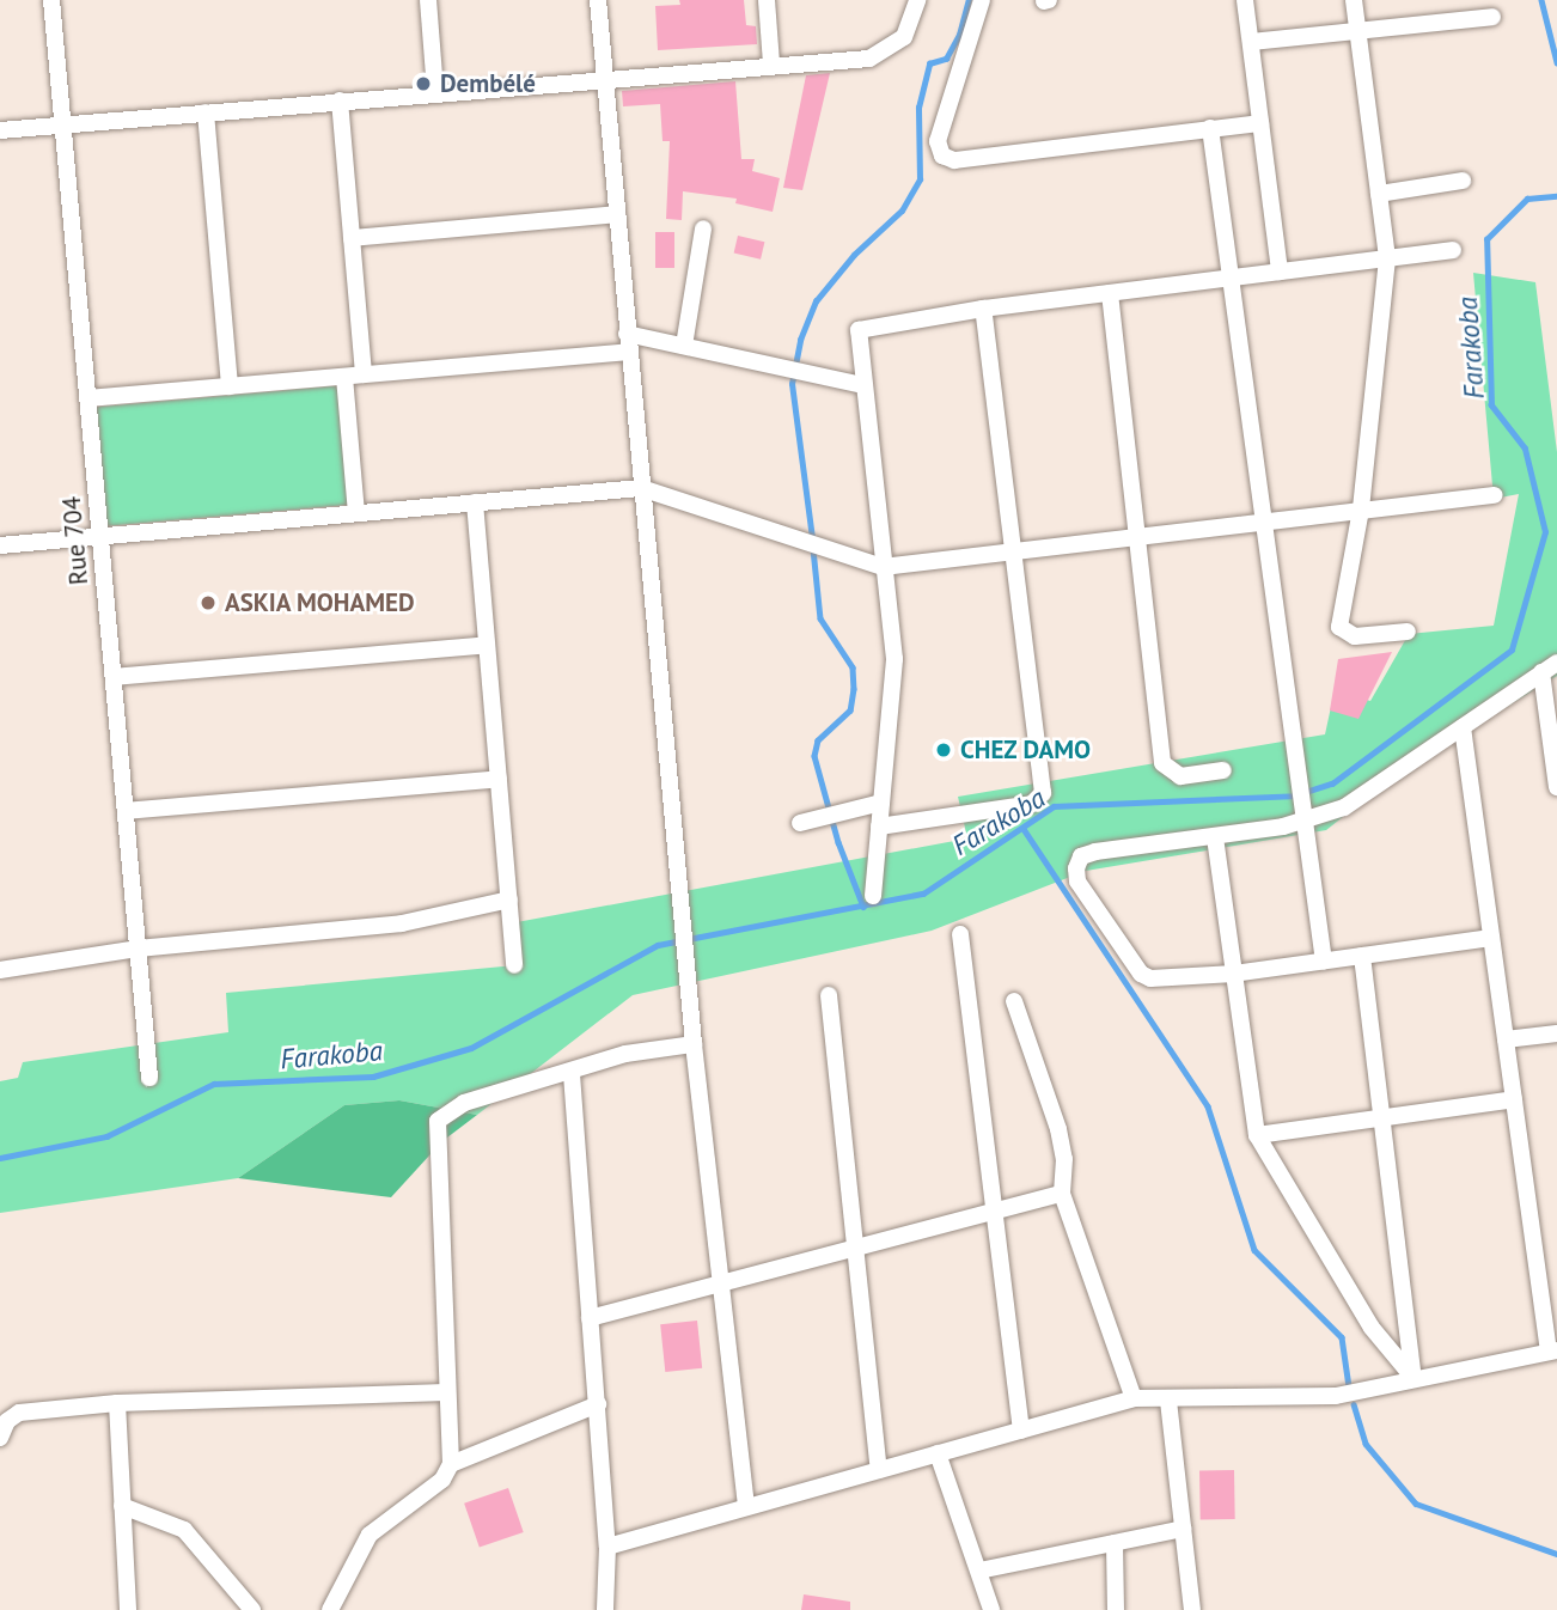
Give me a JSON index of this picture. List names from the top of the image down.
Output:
{
  "streets": {
    "street": ["Rue 704"]
  },
  "water": ["Farakoba"],
  "places": ["Dembélé", "ASKIA MOHAMED", "CHEZ DAMO"]
}
